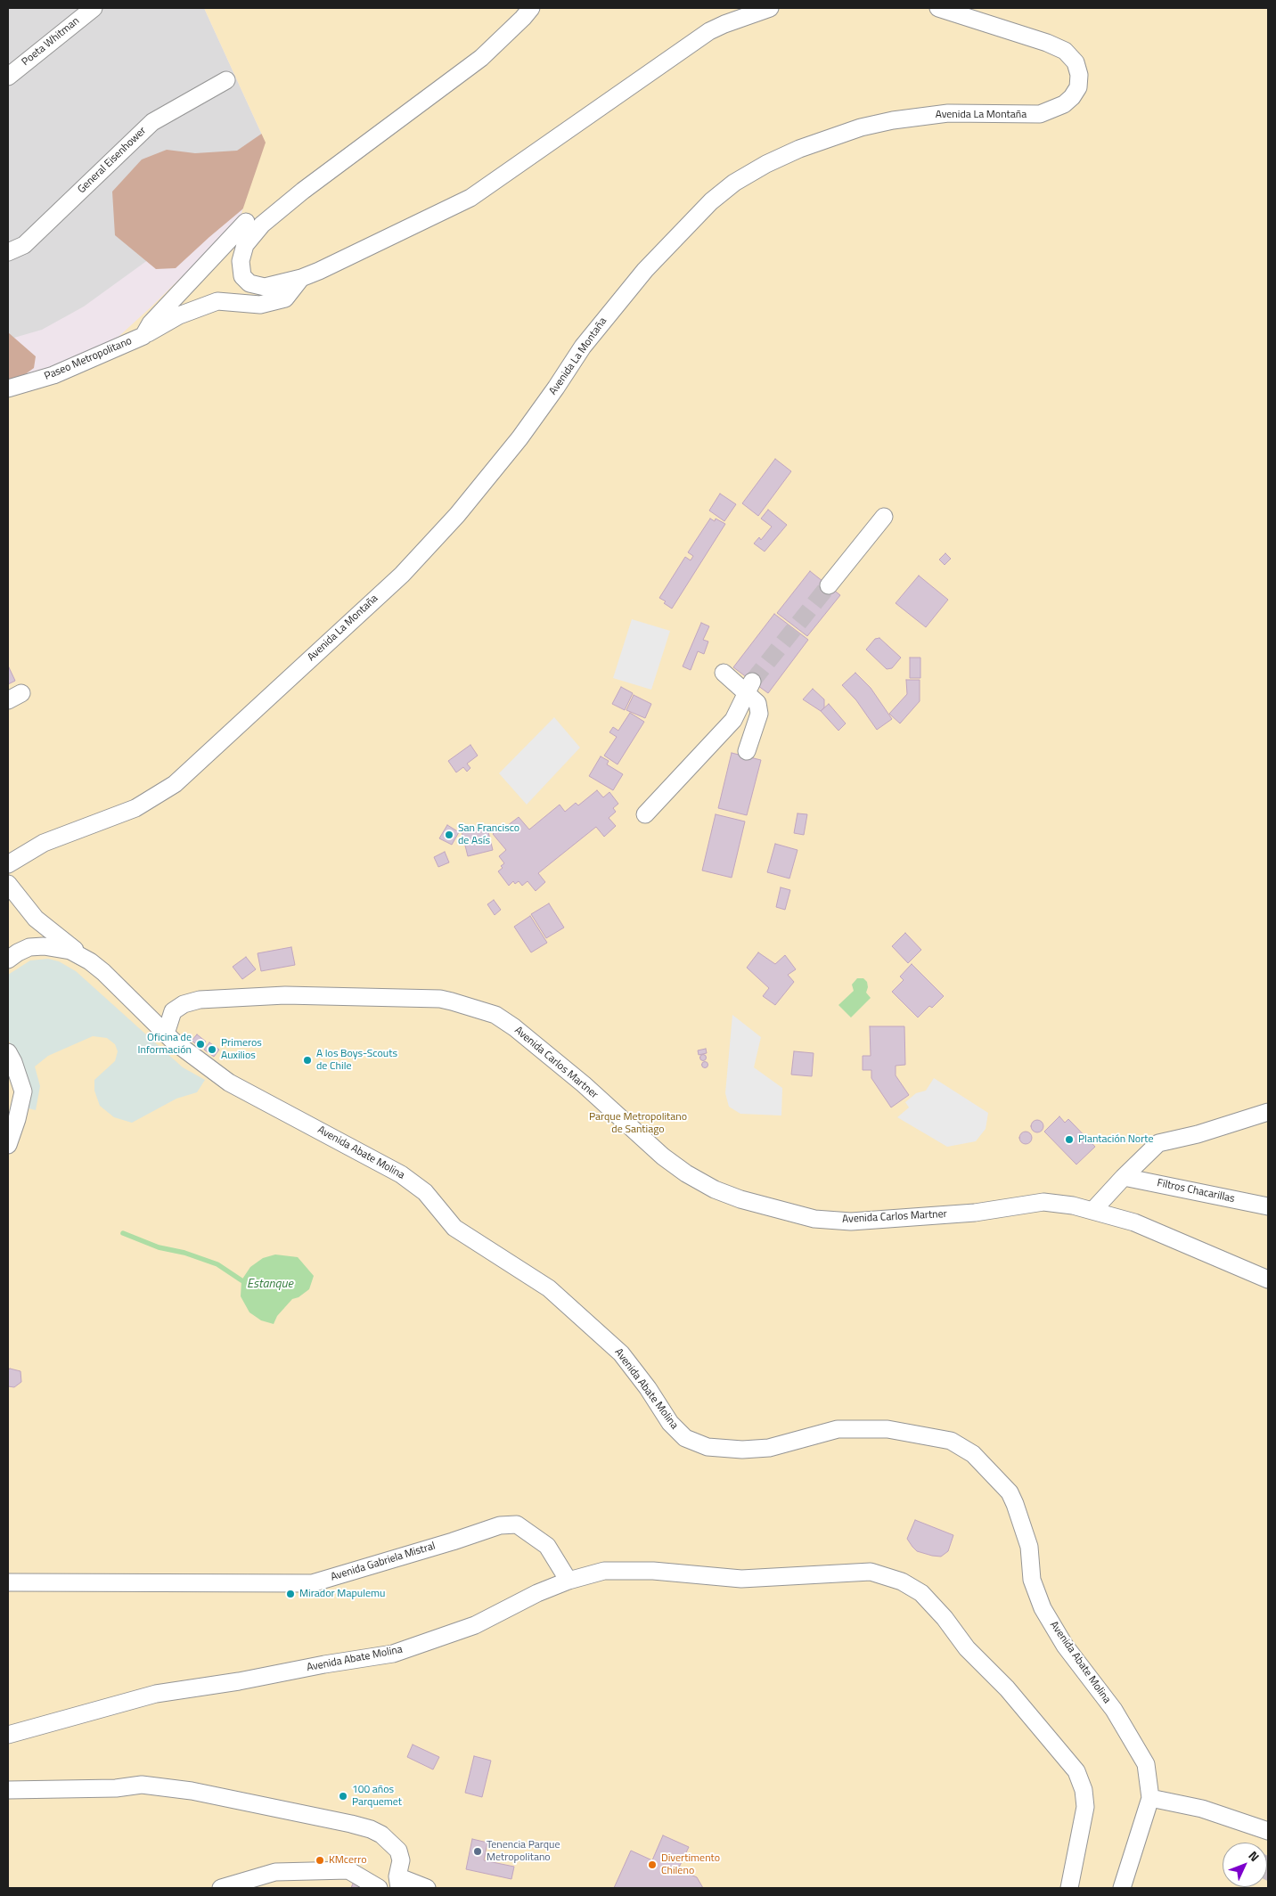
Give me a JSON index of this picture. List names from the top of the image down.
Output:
{
  "streets": {
    "street": [
      "Poeta Whitman",
      "Avenida La Montaña",
      "General Eisenhower",
      "Paseo Metropolitano",
      "Avenida Carlos Martner",
      "Avenida Abate Molina",
      "Filtros Chacarillas",
      "Avenida Gabriela Mistral"
    ]
  },
  "crossings": [
    ["Avenida Carlos Martner", "Avenida Abate Molina"],
    ["Avenida Abate Molina", "Avenida Gabriela Mistral"]
  ],
  "water": ["Estanque"],
  "parks": ["Parque Metropolitano de Santiago"],
  "places": [
    "San Francisco de Asís",
    "Oficina de Información",
    "Primeros Auxilios",
    "A los Boys-Scouts de Chile",
    "Plantación Norte",
    "Mirador Mapulemu",
    "100 años Parquemet",
    "Tenencia Parque Metropolitano",
    "KMcerro",
    "Divertimento Chileno"
  ],
  "north": "top right"
}
